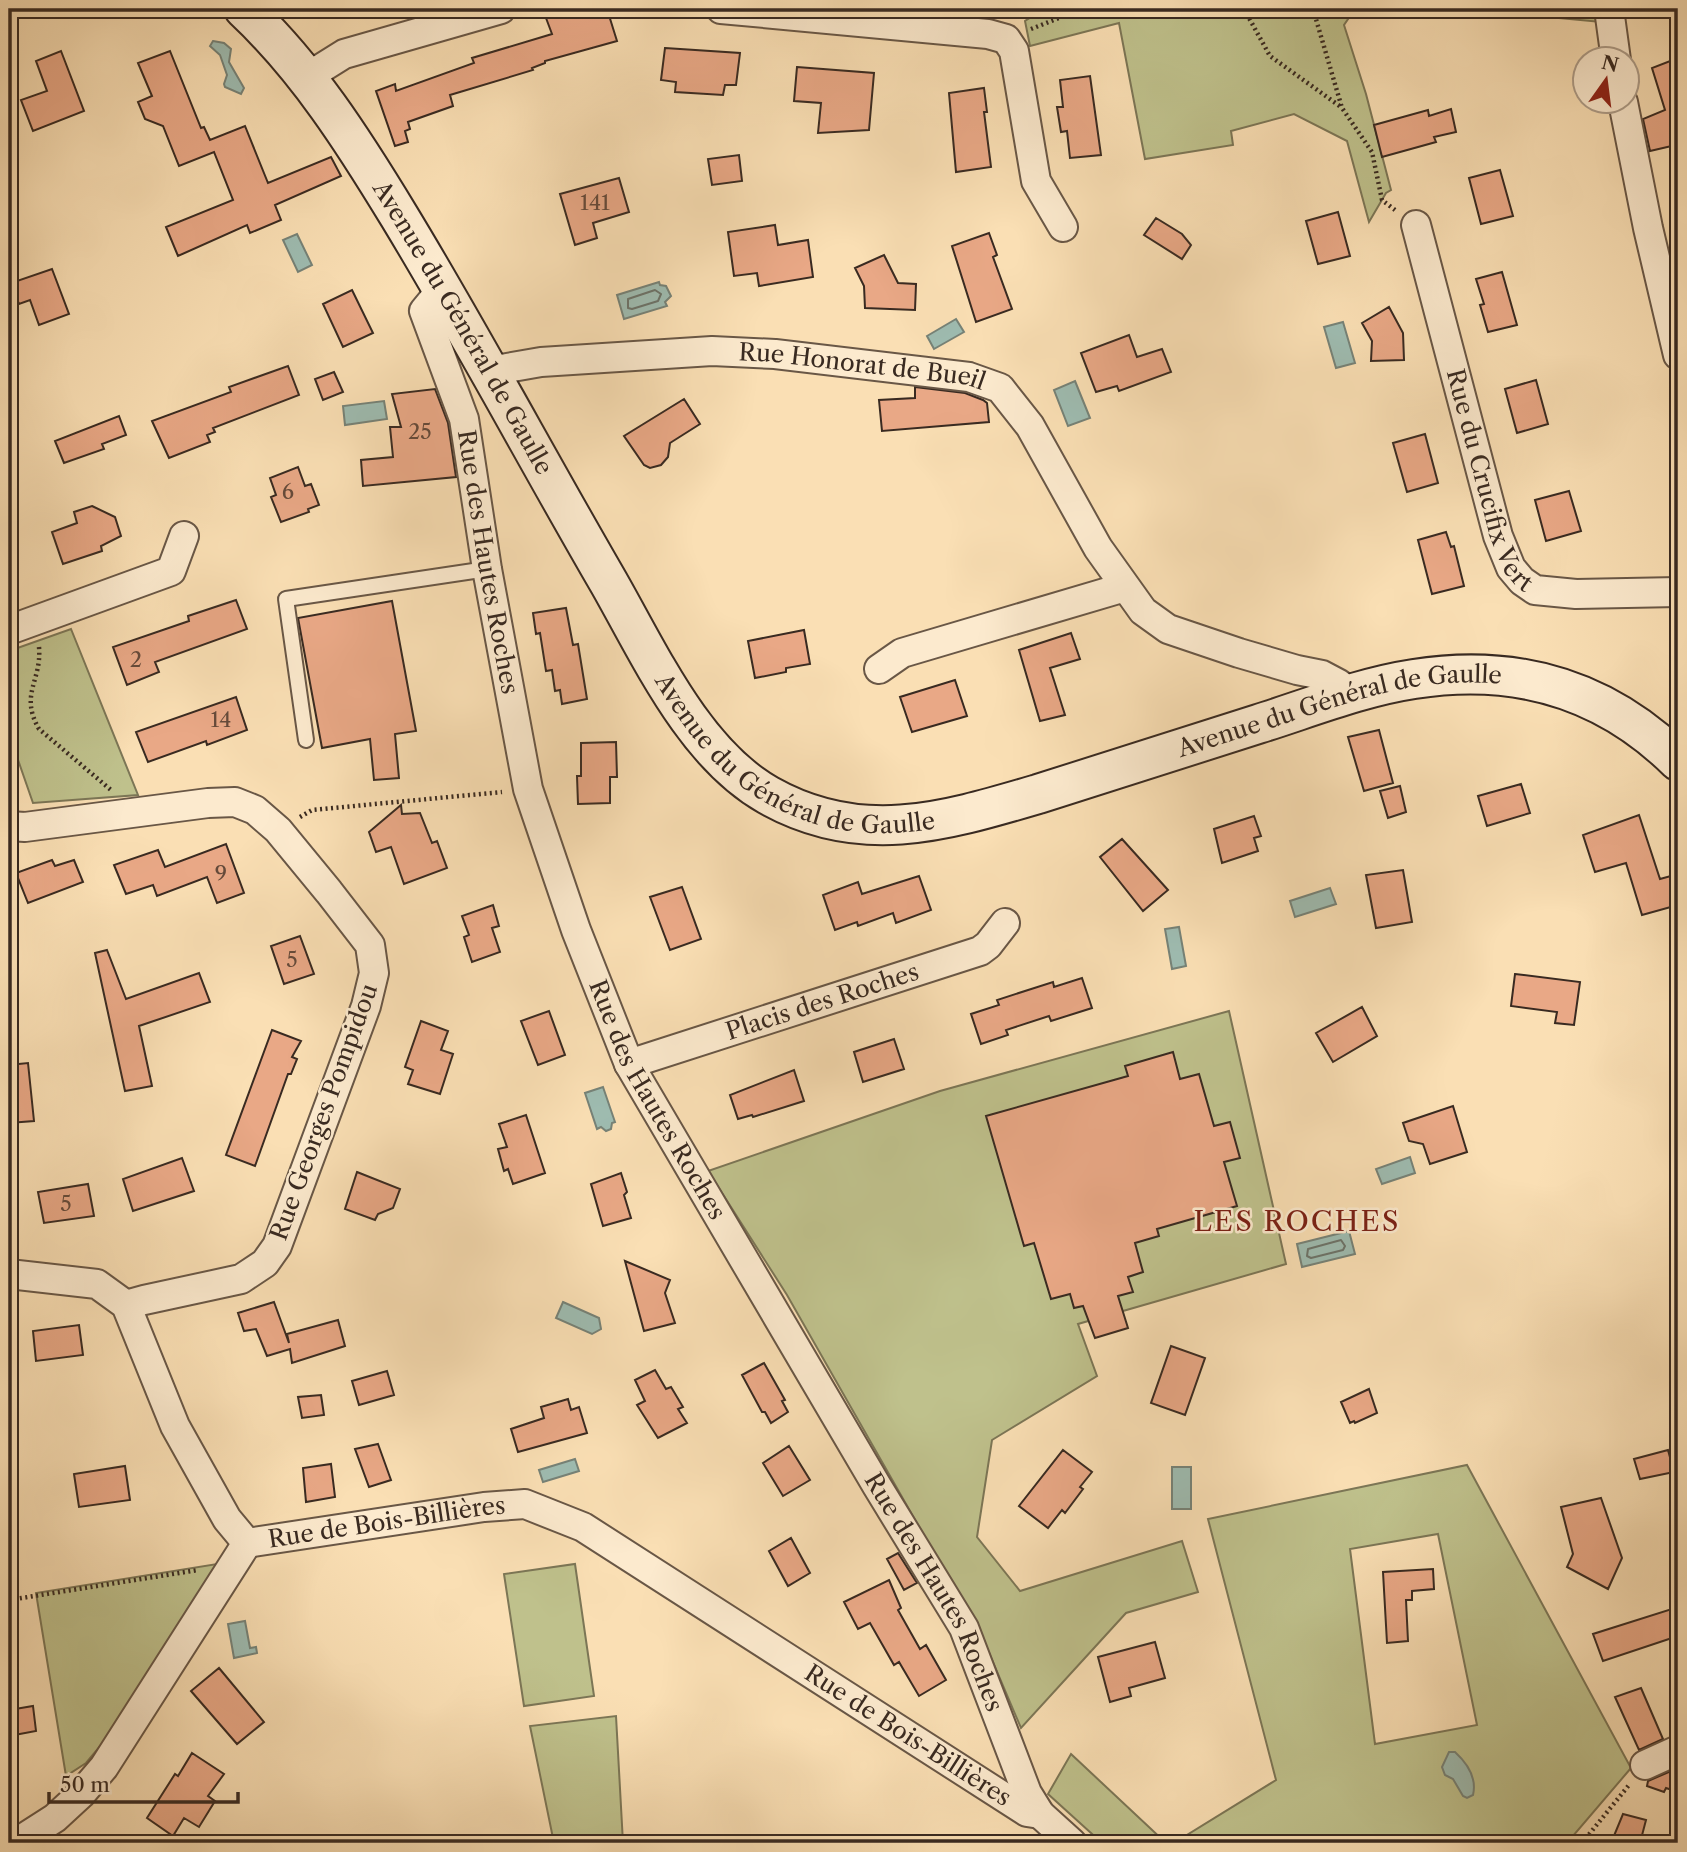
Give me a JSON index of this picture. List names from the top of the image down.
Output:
{
  "streets": {
    "street": [
      "Avenue du Général de Gaulle",
      "Rue Honorat de Bueil",
      "Rue du Crucifix Vert",
      "Rue des Hautes Roches",
      "Placis des Roches",
      "Rue Georges Pompidou",
      "Rue de Bois-Billières"
    ]
  },
  "crossings": [
    ["Avenue du Général de Gaulle", "Rue Honorat de Bueil"],
    ["Avenue du Général de Gaulle", "Rue des Hautes Roches"],
    ["Rue des Hautes Roches", "Placis des Roches"],
    ["Rue des Hautes Roches", "Rue de Bois-Billières"],
    ["Rue Georges Pompidou", "Rue de Bois-Billières"]
  ],
  "districts": ["LES ROCHES"],
  "house_numbers": [
    "141",
    "25",
    "6",
    "2",
    "14",
    "9",
    "5",
    "5"
  ],
  "scale_bar": "50 m",
  "north": "top"
}
